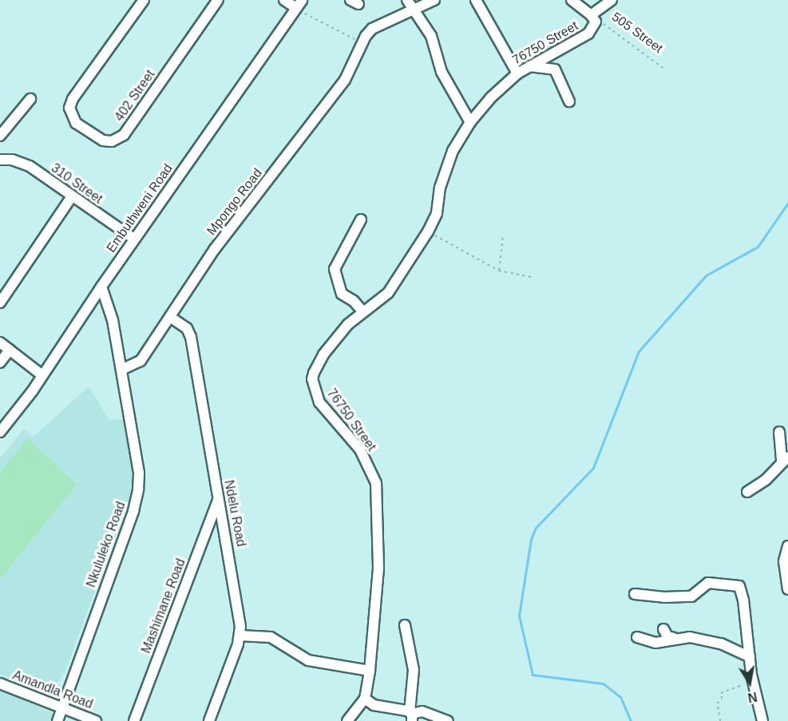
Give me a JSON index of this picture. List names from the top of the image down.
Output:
{
  "streets": {
    "street": [
      "505 Street",
      "76750 Street",
      "402 Street",
      "310 Street",
      "Mpongo Road",
      "Embuthweni Road",
      "Ndelu Road",
      "Nkululeko Road",
      "Mashimane Road",
      "Amandla Road"
    ]
  },
  "crossings": [
    ["505 Street", "76750 Street"],
    ["310 Street", "Embuthweni Road"],
    ["Mpongo Road", "Ndelu Road"],
    ["Mpongo Road", "Nkululeko Road"],
    ["Embuthweni Road", "Nkululeko Road"],
    ["Ndelu Road", "Mashimane Road"],
    ["Nkululeko Road", "Amandla Road"]
  ],
  "north": "bottom"
}
